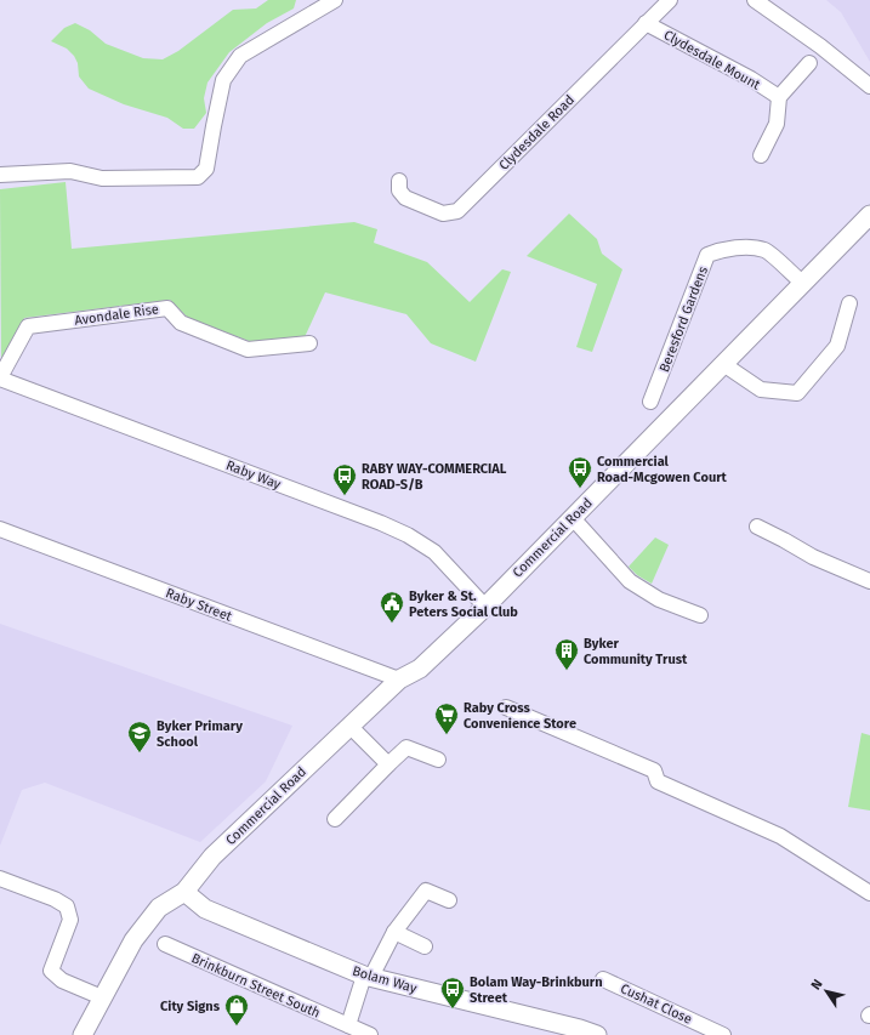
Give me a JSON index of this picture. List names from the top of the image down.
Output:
{
  "streets": {
    "street": [
      "Clydesdale Mount",
      "Clydesdale Road",
      "Avondale Rise",
      "Beresford Gardens",
      "Raby Way",
      "Commercial Road",
      "Raby Street",
      "Bolam Way",
      "Brinkburn Street South",
      "Cushat Close"
    ]
  },
  "crossings": [
    ["Clydesdale Mount", "Clydesdale Road"],
    ["Avondale Rise", "Raby Way"],
    ["Beresford Gardens", "Commercial Road"],
    ["Raby Way", "Commercial Road"],
    ["Commercial Road", "Raby Street"],
    ["Commercial Road", "Bolam Way"]
  ],
  "places": {
    "bus stop": ["Commercial Road-Mcgowen Court", "RABY WAY-COMMERCIAL ROAD-S/B", "Bolam Way-Brinkburn Street"],
    "public building": ["Byker & St. Peters Social Club"],
    "building": ["Byker Community Trust"],
    "supermarket": ["Raby Cross Convenience Store"],
    "school or university": ["Byker Primary School"],
    "shop": ["City Signs"]
  },
  "north": "top left"
}
